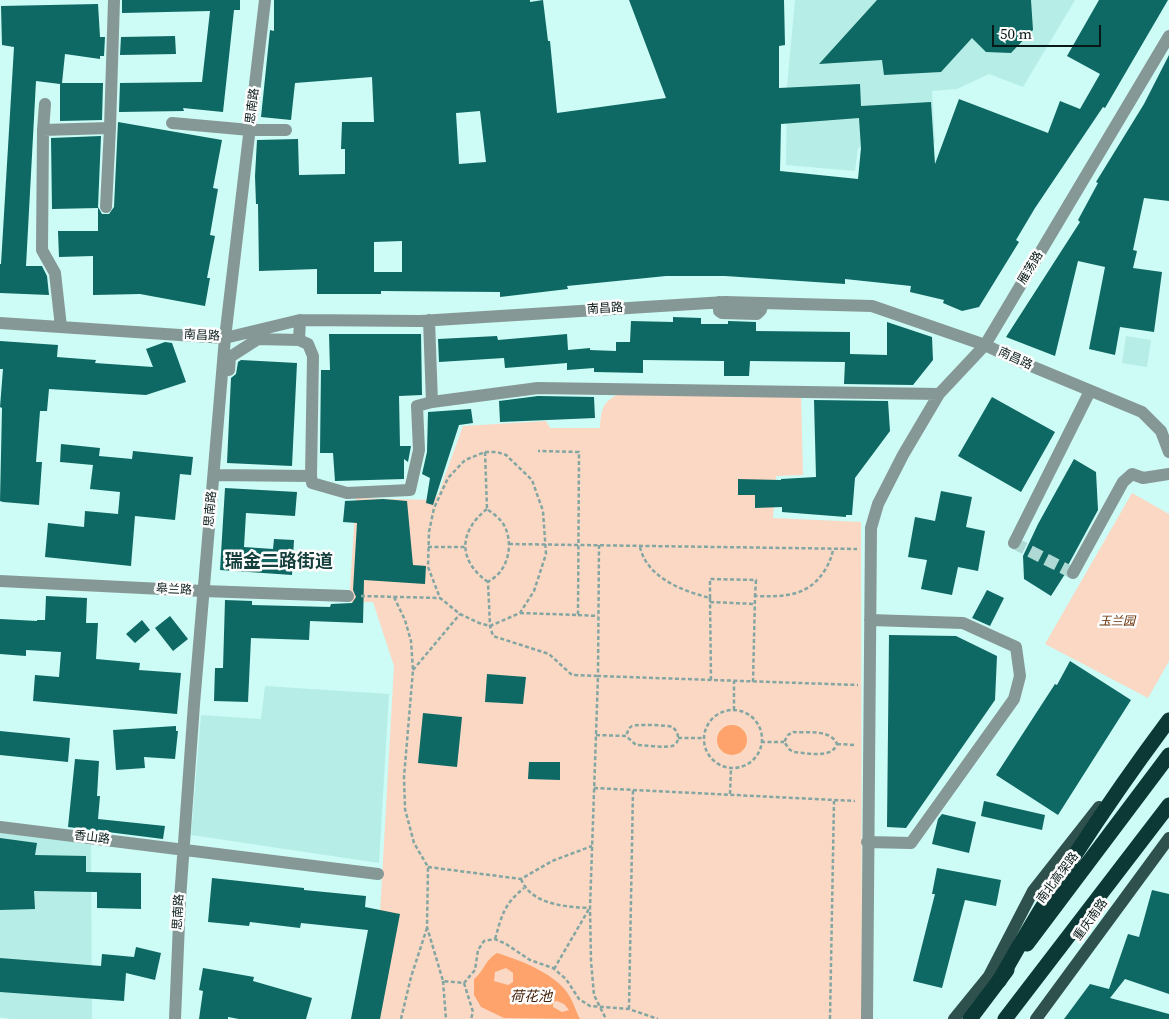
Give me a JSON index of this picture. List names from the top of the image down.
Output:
{
  "streets": {
    "highway": ["南北高架路"],
    "main road": ["重庆南路"],
    "street": [
      "思南路",
      "雁荡路",
      "南昌路",
      "皋兰路",
      "香山路"
    ]
  },
  "crossings": [
    ["思南路", "南昌路"],
    ["思南路", "皋兰路"],
    ["思南路", "香山路"],
    ["雁荡路", "南昌路"]
  ],
  "districts": ["瑞金二路街道"],
  "water": ["荷花池"],
  "parks": ["玉兰园"],
  "scale_bar": "50 m"
}
